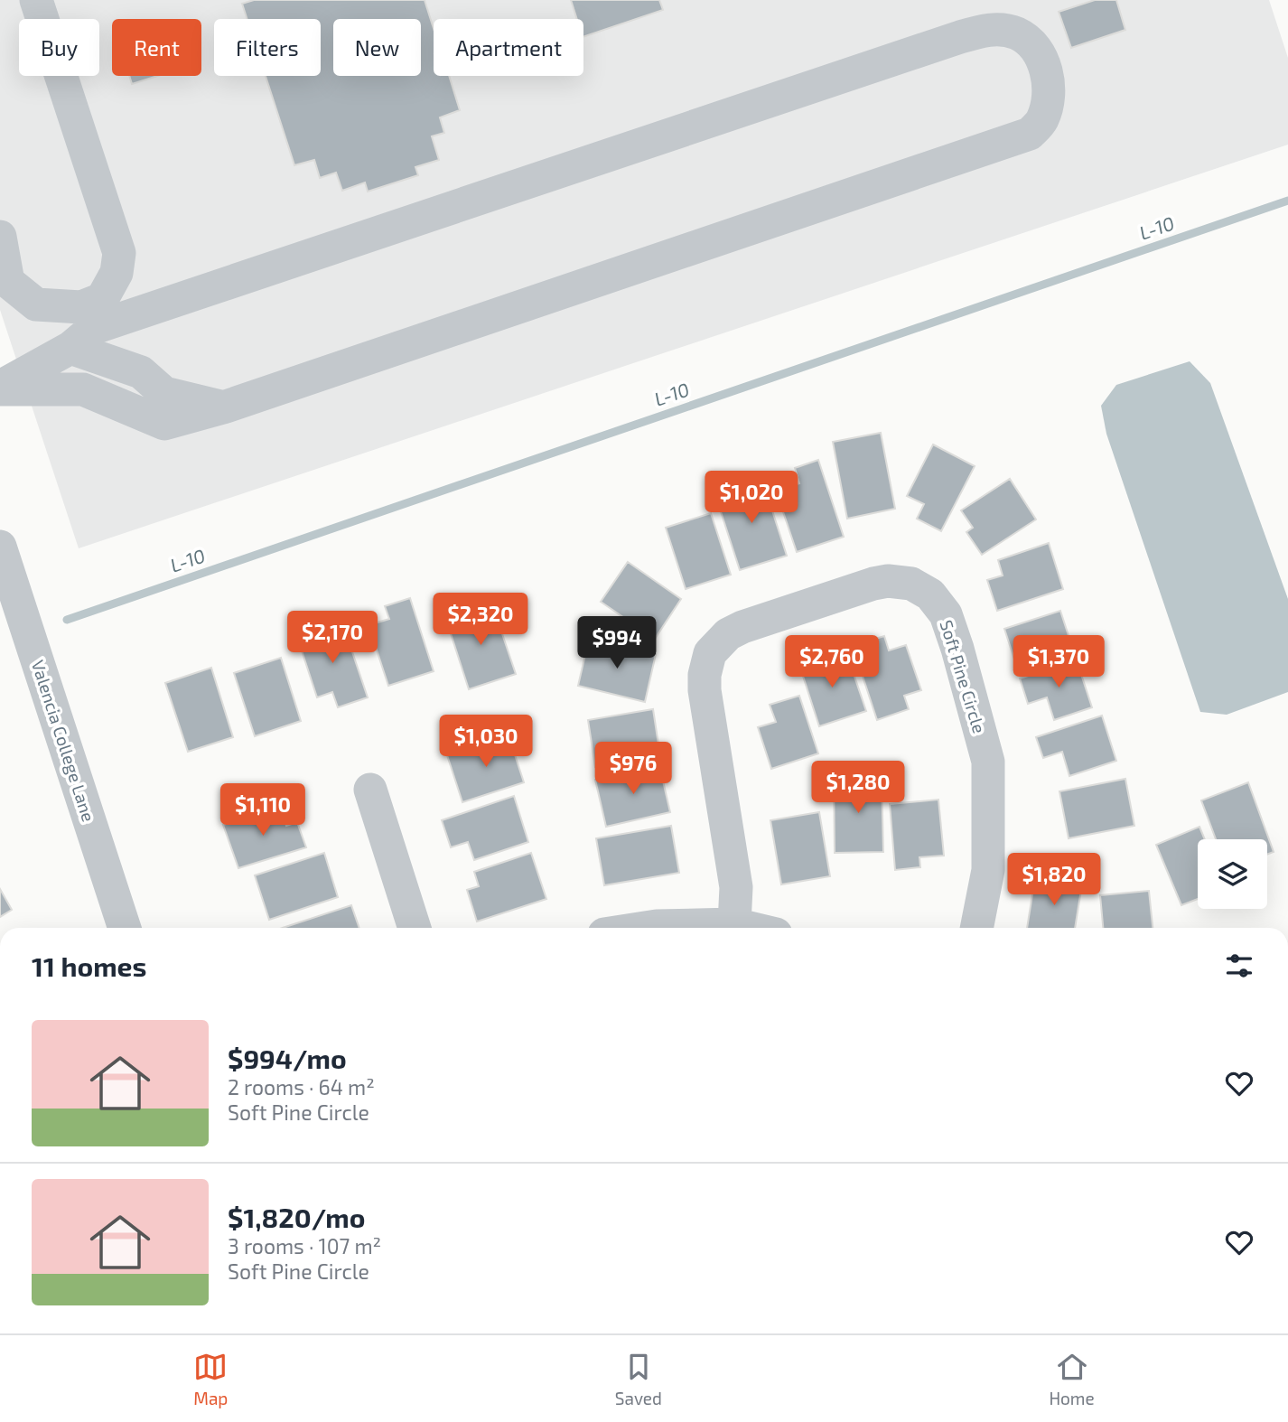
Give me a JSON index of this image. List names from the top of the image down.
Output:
{
  "streets": {
    "street": ["Soft Pine Circle", "Valencia College Lane"]
  },
  "water": ["L-10"],
  "page": {
    "chip": [
      "Buy",
      "Rent",
      "Filters",
      "New",
      "Apartment"
    ],
    "price": [
      "$1,020",
      "$2,320",
      "$2,170",
      "$994",
      "$2,760",
      "$1,370",
      "$1,030",
      "$976",
      "$1,280",
      "$1,110",
      "$1,820"
    ],
    "heading": "11 homes",
    "list": [
      {
        "name": "$994/mo",
        "note": "2 rooms · 64 m² · Soft Pine Circle"
      },
      {
        "name": "$1,820/mo",
        "note": "3 rooms · 107 m² · Soft Pine Circle"
      }
    ],
    "tabs": ["Map", "Saved", "Home"]
  }
}
